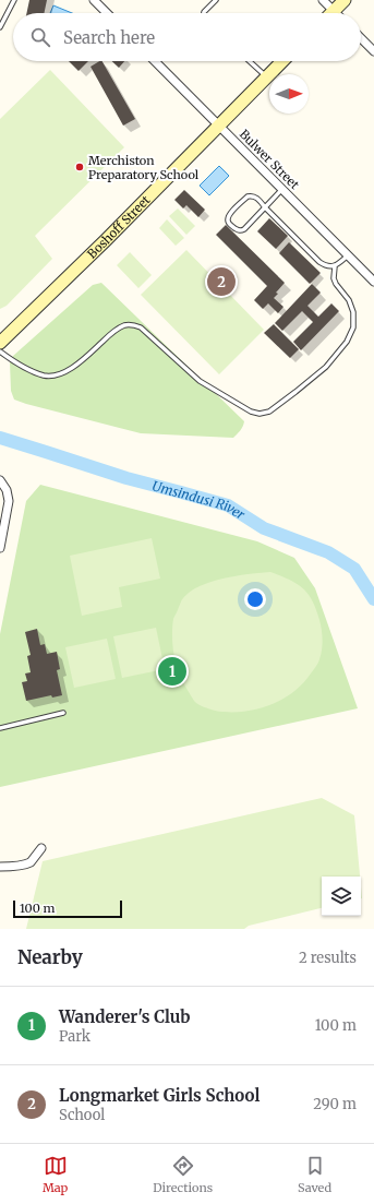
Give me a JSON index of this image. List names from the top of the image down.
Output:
{
  "streets": {
    "main road": ["Boshoff Street"],
    "street": ["Bulwer Street"]
  },
  "crossings": [
    ["Bulwer Street", "Boshoff Street"]
  ],
  "water": ["Umsindusi River"],
  "places": ["Merchiston Preparatory School"],
  "scale_bar": "100 m",
  "north": "right",
  "page": {
    "search": "Search here",
    "pins": ["2", "1"],
    "scale": "100 m",
    "heading": ["Nearby", "2 results"],
    "list": [
      {
        "mark": "1",
        "name": "Wanderer's Club",
        "note": "Park",
        "value": "100 m"
      },
      {
        "mark": "2",
        "name": "Longmarket Girls School",
        "note": "School",
        "value": "290 m"
      }
    ],
    "nav": ["Map", "Directions", "Saved"]
  }
}
